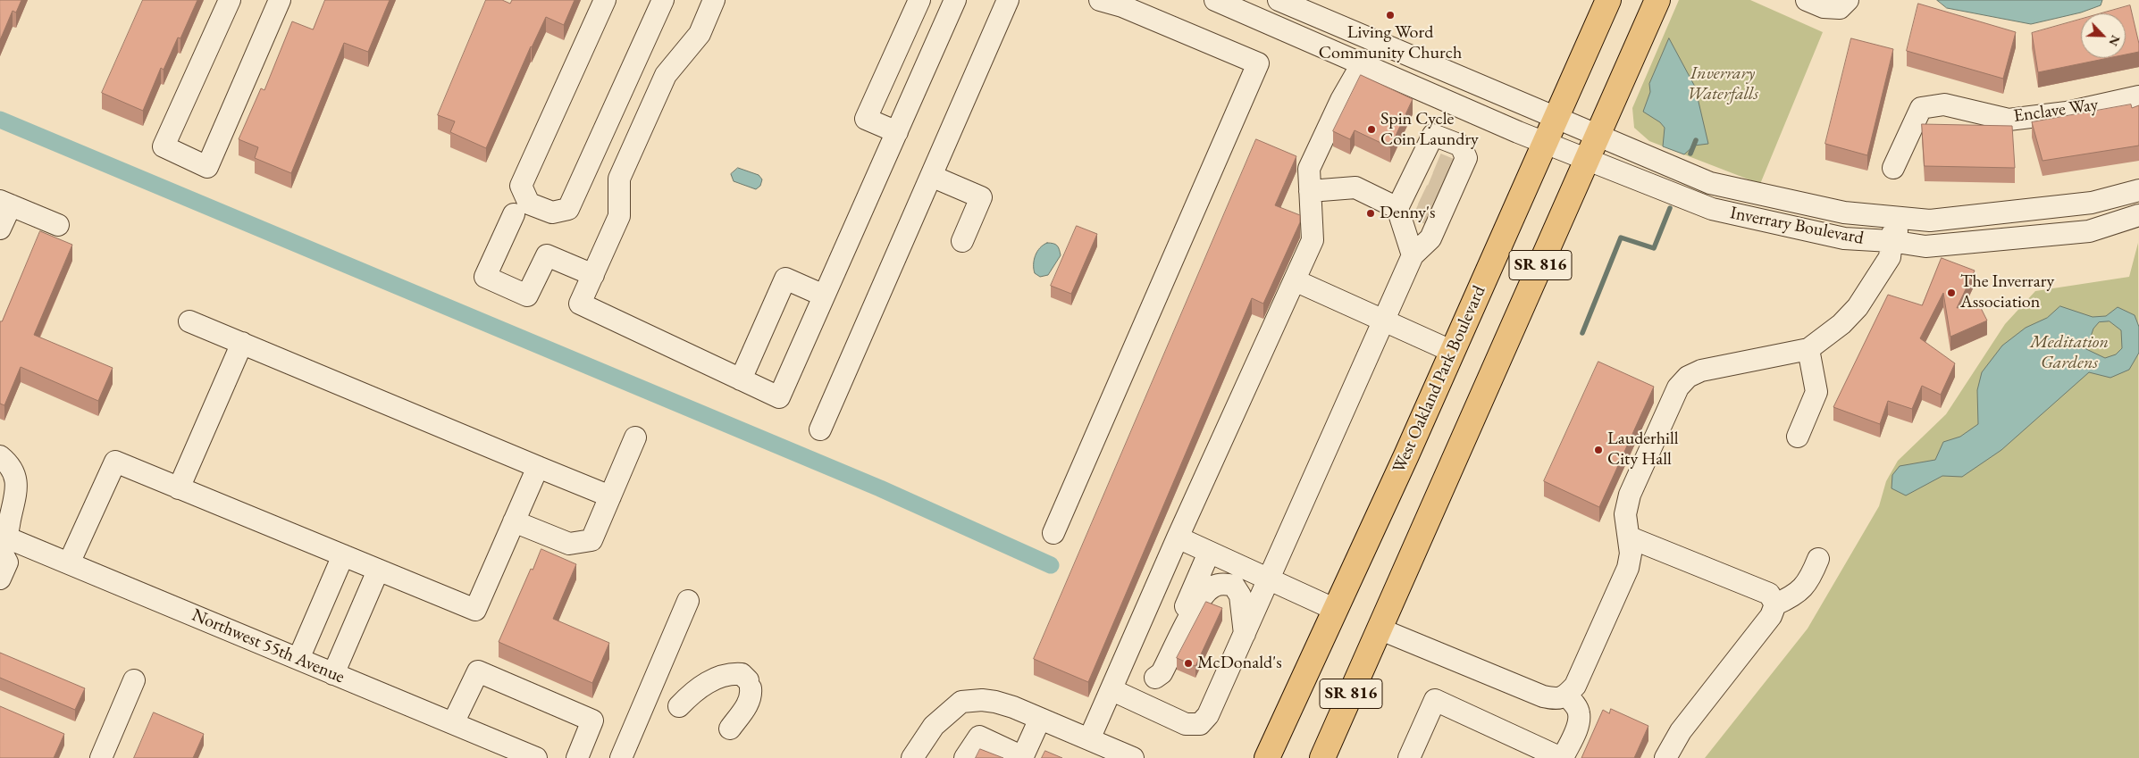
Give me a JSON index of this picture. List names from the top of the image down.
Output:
{
  "streets": {
    "main road": ["SR 816", "West Oakland Park Boulevard"],
    "street": ["Enclave Way", "Inverrary Boulevard", "Northwest 55th Avenue"]
  },
  "crossings": [
    ["Inverrary Boulevard", "SR 816"],
    ["Inverrary Boulevard", "West Oakland Park Boulevard"]
  ],
  "parks": ["Inverrary Waterfalls", "Meditation Gardens"],
  "places": [
    "Living Word Community Church",
    "Spin Cycle Coin Laundry",
    "Denny's",
    "The Inverrary Association",
    "Lauderhill City Hall",
    "McDonald's"
  ],
  "north": "bottom right"
}
